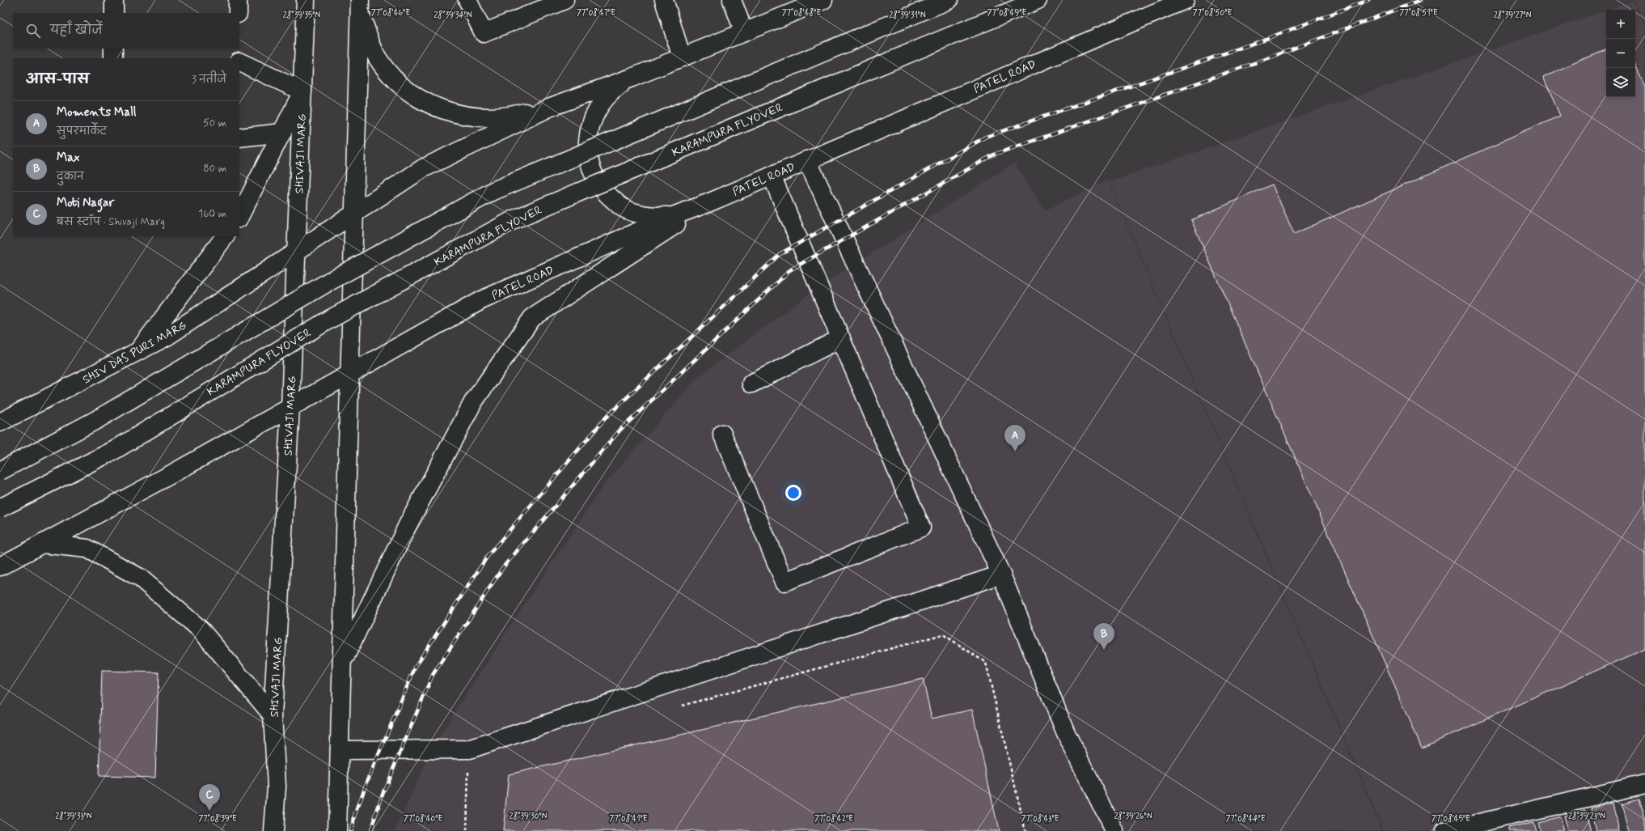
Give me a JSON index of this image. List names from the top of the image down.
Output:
{
  "streets": {
    "main road": [
      "PATEL ROAD",
      "KARAMPURA FLYOVER",
      "SHIVAJI MARG",
      "SHIV DAS PURI MARG"
    ]
  },
  "crossings": [
    ["PATEL ROAD", "SHIVAJI MARG"],
    ["SHIVAJI MARG", "SHIV DAS PURI MARG"]
  ],
  "page": {
    "map_buttons": ["+", "−"],
    "search": "यहाँ खोजें",
    "heading": ["आस-पास", "3 नतीजे"],
    "list": [
      {
        "mark": "A",
        "name": "Moments Mall",
        "note": "सुपरमार्केट",
        "value": "50 m"
      },
      {
        "mark": "B",
        "name": "Max",
        "note": "दुकान",
        "value": "80 m"
      },
      {
        "mark": "C",
        "name": "Moti Nagar",
        "note": "बस स्टॉप · Shivaji Marg",
        "value": "160 m"
      }
    ],
    "pins": ["A", "B", "C"]
  },
  "coordinates": [
    "77°08'48\"E",
    "77°08'46\"E",
    "77°08'47\"E",
    "77°08'49\"E",
    "77°08'50\"E",
    "77°08'51\"E",
    "28°39'35\"N",
    "28°39'34\"N",
    "28°39'31\"N",
    "28°39'27\"N",
    "28°39'33\"N",
    "28°39'30\"N",
    "28°39'26\"N",
    "28°39'23\"N",
    "77°08'39\"E",
    "77°08'40\"E",
    "77°08'41\"E",
    "77°08'42\"E",
    "77°08'43\"E",
    "77°08'44\"E",
    "77°08'45\"E"
  ]
}
